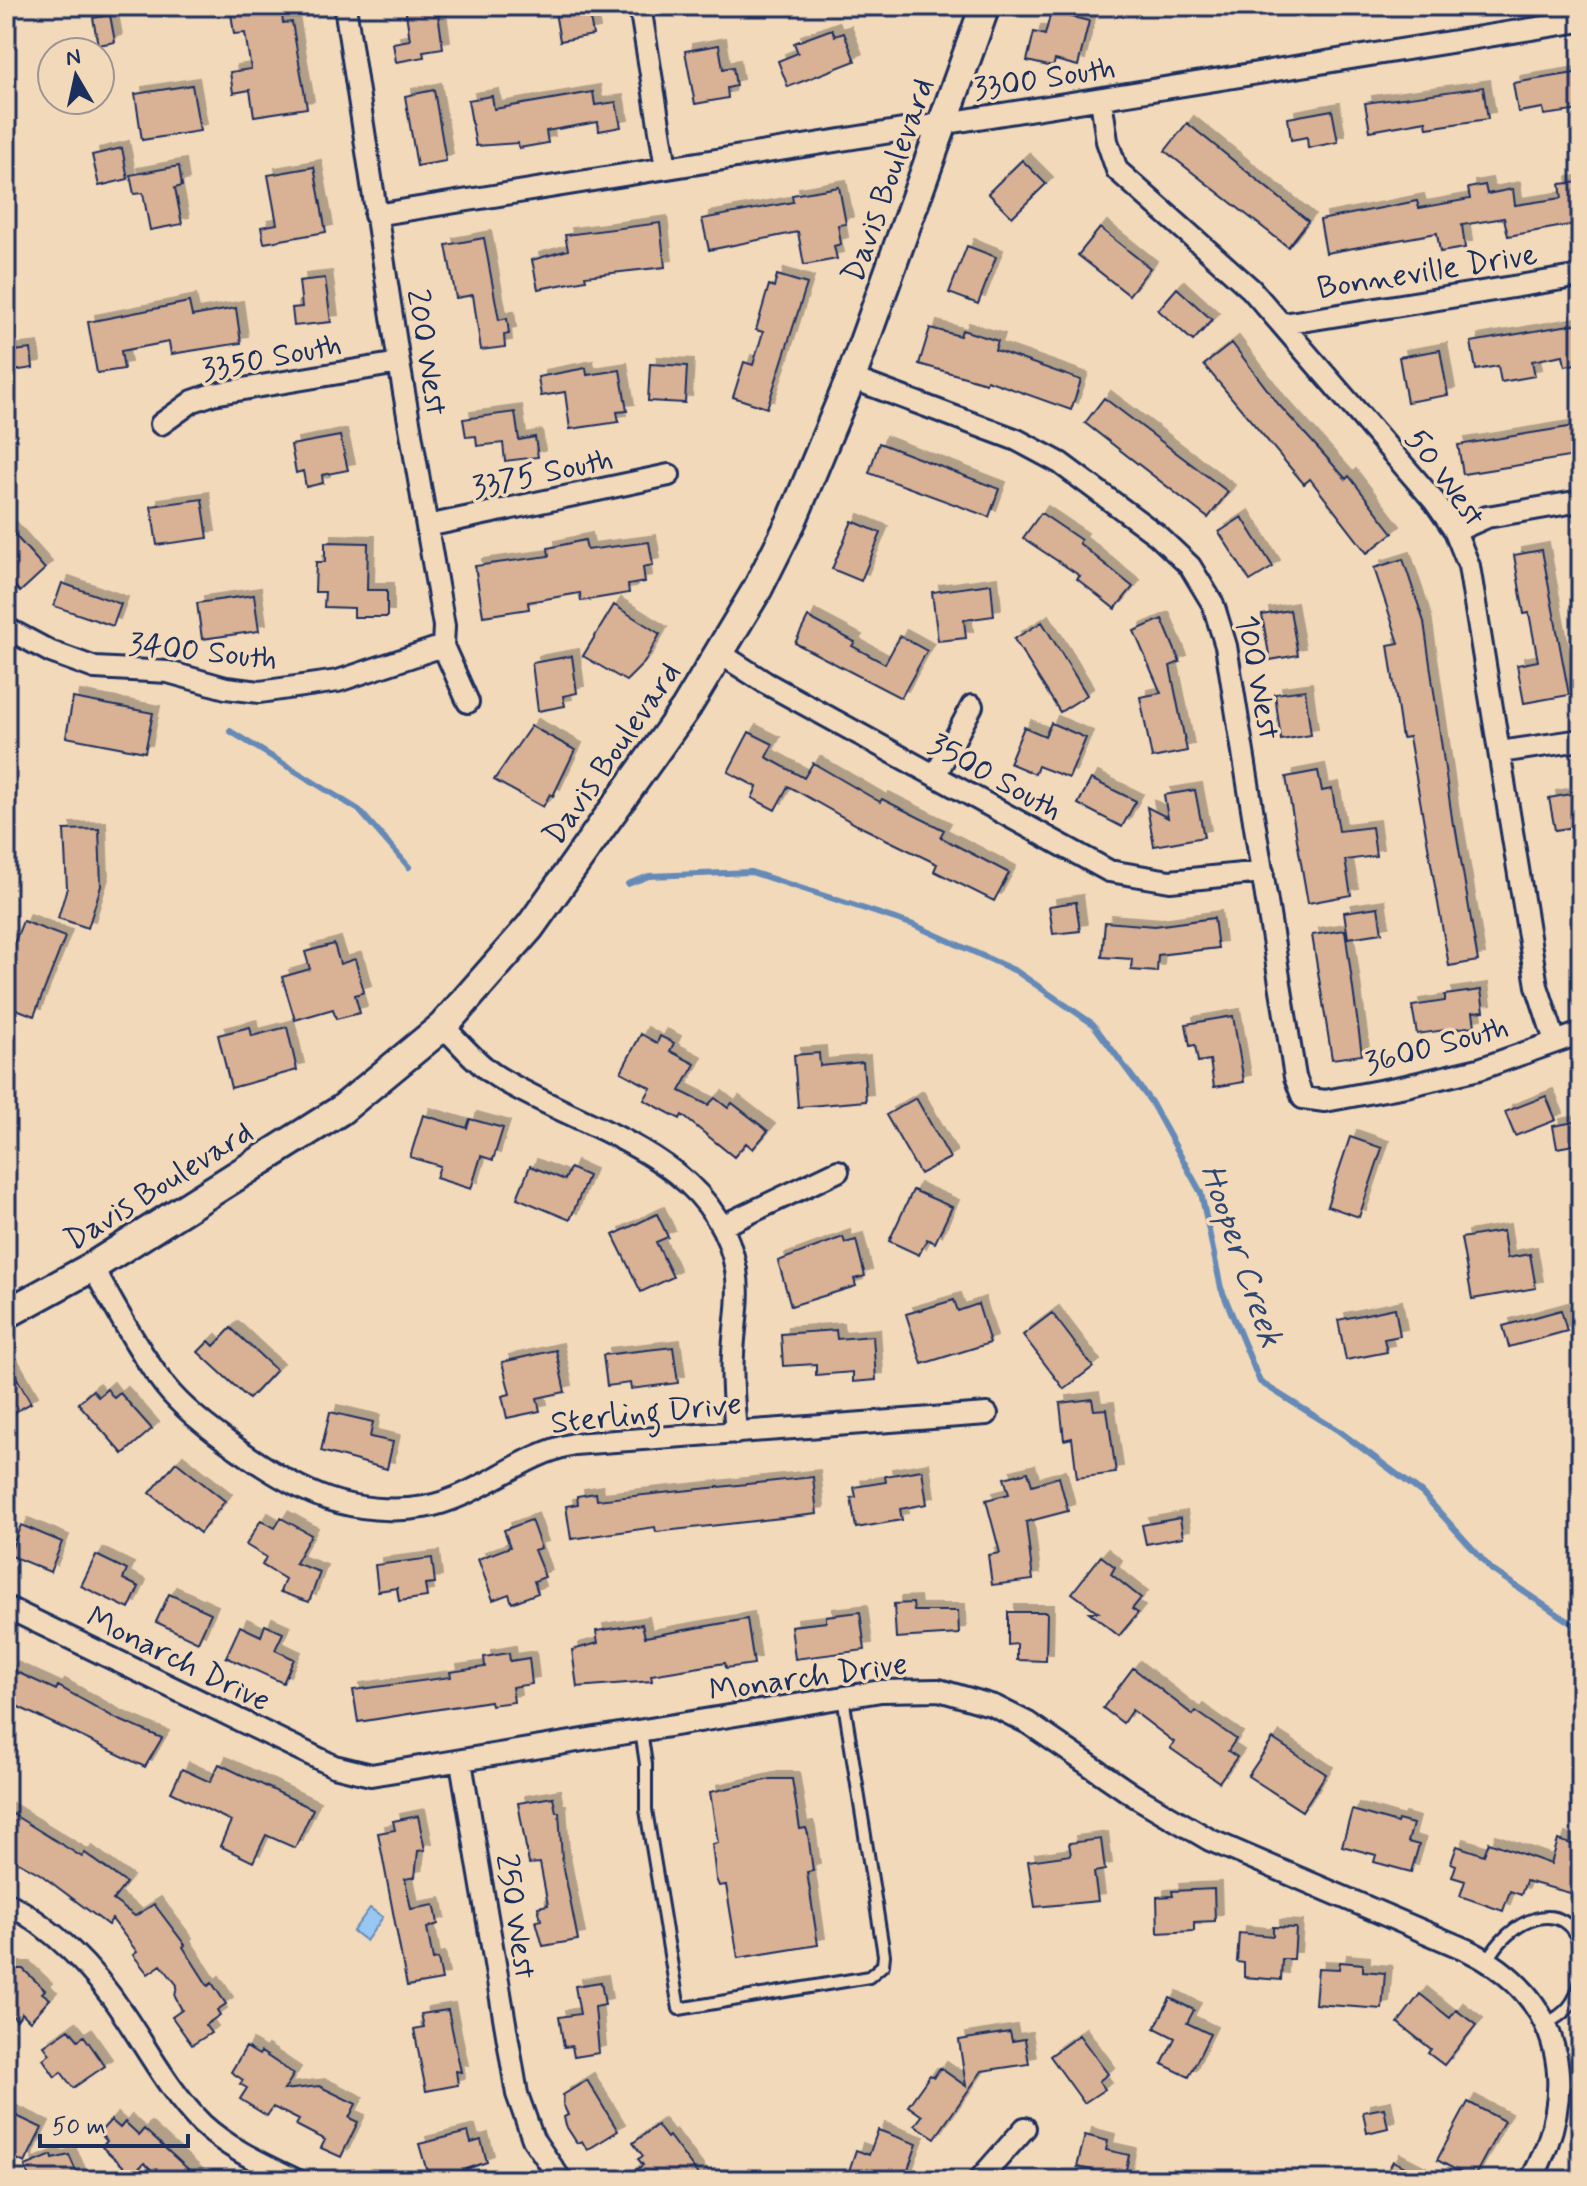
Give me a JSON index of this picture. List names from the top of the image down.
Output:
{
  "streets": {
    "street": [
      "3300 South",
      "Davis Boulevard",
      "Bonneville Drive",
      "200 West",
      "3350 South",
      "3375 South",
      "50 West",
      "3400 South",
      "100 West",
      "3500 South",
      "3600 South",
      "Sterling Drive",
      "Monarch Drive",
      "250 West"
    ]
  },
  "crossings": [
    ["3300 South", "Davis Boulevard"],
    ["3300 South", "200 West"],
    ["3300 South", "50 West"],
    ["Davis Boulevard", "100 West"],
    ["Davis Boulevard", "3500 South"],
    ["Davis Boulevard", "Sterling Drive"],
    ["Bonneville Drive", "50 West"],
    ["200 West", "3350 South"],
    ["200 West", "3375 South"],
    ["200 West", "3400 South"],
    ["50 West", "3600 South"],
    ["100 West", "3500 South"],
    ["100 West", "3600 South"],
    ["Monarch Drive", "250 West"]
  ],
  "water": ["Hooper Creek"],
  "scale_bar": "50 m",
  "north": "top"
}
